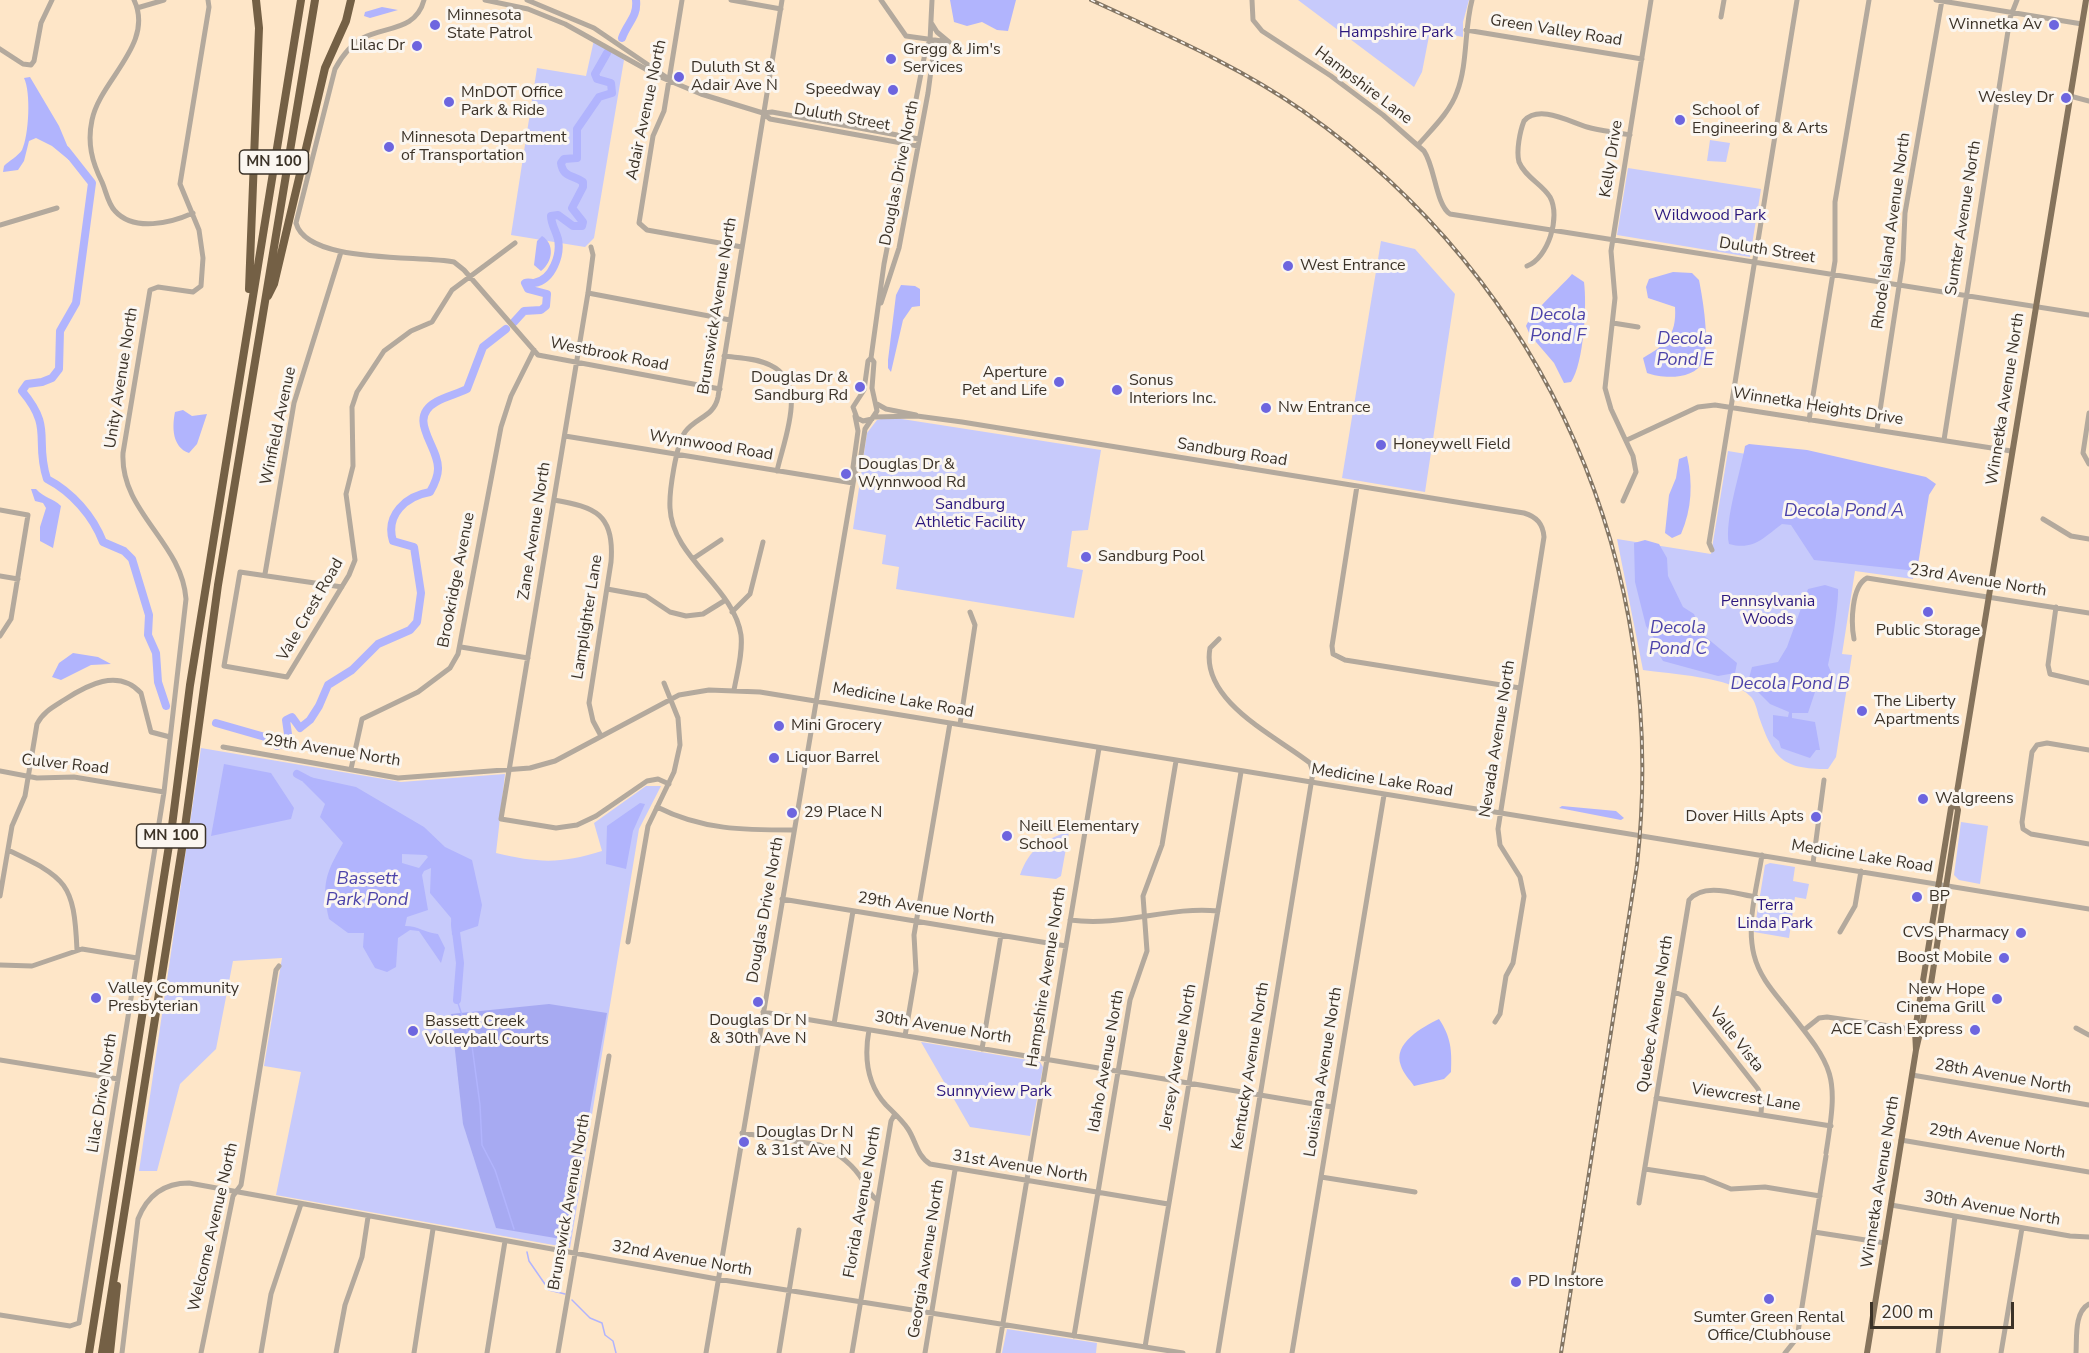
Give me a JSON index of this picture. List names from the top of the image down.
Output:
{
  "streets": {
    "highway": ["MN 100"],
    "main road": ["Winnetka Avenue North"],
    "street": [
      "Green Valley Road",
      "Hampshire Lane",
      "Adair Avenue North",
      "Duluth Street",
      "Kelly Drive",
      "Douglas Drive North",
      "Sumter Avenue North",
      "Rhode Island Avenue North",
      "Brunswick Avenue North",
      "Westbrook Road",
      "Unity Avenue North",
      "Winnetka Heights Drive",
      "Winfield Avenue",
      "Wynnwood Road",
      "Sandburg Road",
      "Zane Avenue North",
      "Brookridge Avenue",
      "23rd Avenue North",
      "Vale Crest Road",
      "Lamplighter Lane",
      "Medicine Lake Road",
      "Nevada Avenue North",
      "29th Avenue North",
      "Culver Road",
      "Hampshire Avenue North",
      "Quebec Avenue North",
      "30th Avenue North",
      "Valle Vista",
      "Jersey Avenue North",
      "Idaho Avenue North",
      "Kentucky Avenue North",
      "Louisiana Avenue North",
      "28th Avenue North",
      "Lilac Drive North",
      "Viewcrest Lane",
      "31st Avenue North",
      "Florida Avenue North",
      "Welcome Avenue North",
      "32nd Avenue North",
      "Georgia Avenue North"
    ]
  },
  "crossings": [
    ["Green Valley Road", "Kelly Drive"],
    ["Hampshire Lane", "Duluth Street"],
    ["Adair Avenue North", "Duluth Street"],
    ["Adair Avenue North", "Brunswick Avenue North"],
    ["Duluth Street", "Kelly Drive"],
    ["Duluth Street", "Douglas Drive North"],
    ["Duluth Street", "Sumter Avenue North"],
    ["Duluth Street", "Rhode Island Avenue North"],
    ["Duluth Street", "Brunswick Avenue North"],
    ["Duluth Street", "Winnetka Avenue North"],
    ["Kelly Drive", "Winnetka Heights Drive"],
    ["Douglas Drive North", "Wynnwood Road"],
    ["Douglas Drive North", "Sandburg Road"],
    ["Douglas Drive North", "Medicine Lake Road"],
    ["Douglas Drive North", "29th Avenue North"],
    ["Douglas Drive North", "30th Avenue North"],
    ["Douglas Drive North", "32nd Avenue North"],
    ["Sumter Avenue North", "Winnetka Heights Drive"],
    ["Rhode Island Avenue North", "Winnetka Heights Drive"],
    ["Brunswick Avenue North", "Westbrook Road"],
    ["Brunswick Avenue North", "Wynnwood Road"],
    ["Brunswick Avenue North", "Medicine Lake Road"],
    ["Brunswick Avenue North", "32nd Avenue North"],
    ["Westbrook Road", "Winfield Avenue"],
    ["Westbrook Road", "Zane Avenue North"],
    ["Westbrook Road", "Brookridge Avenue"],
    ["Westbrook Road", "Vale Crest Road"],
    ["Unity Avenue North", "Culver Road"],
    ["Unity Avenue North", "Lilac Drive North"],
    ["Winnetka Avenue North", "Winnetka Heights Drive"],
    ["Winnetka Avenue North", "23rd Avenue North"],
    ["Winnetka Avenue North", "Medicine Lake Road"],
    ["Winnetka Avenue North", "29th Avenue North"],
    ["Winnetka Avenue North", "30th Avenue North"],
    ["Winnetka Avenue North", "28th Avenue North"],
    ["Winfield Avenue", "Vale Crest Road"],
    ["Wynnwood Road", "Zane Avenue North"],
    ["Sandburg Road", "Nevada Avenue North"],
    ["Zane Avenue North", "Lamplighter Lane"],
    ["Zane Avenue North", "Medicine Lake Road"],
    ["Zane Avenue North", "29th Avenue North"],
    ["Brookridge Avenue", "29th Avenue North"],
    ["Lamplighter Lane", "Medicine Lake Road"],
    ["Medicine Lake Road", "Nevada Avenue North"],
    ["Medicine Lake Road", "29th Avenue North"],
    ["Medicine Lake Road", "Hampshire Avenue North"],
    ["Medicine Lake Road", "Jersey Avenue North"],
    ["Medicine Lake Road", "Idaho Avenue North"],
    ["Medicine Lake Road", "Kentucky Avenue North"],
    ["Medicine Lake Road", "Louisiana Avenue North"],
    ["29th Avenue North", "Hampshire Avenue North"],
    ["Culver Road", "Lilac Drive North"],
    ["Hampshire Avenue North", "30th Avenue North"],
    ["Hampshire Avenue North", "31st Avenue North"],
    ["Hampshire Avenue North", "32nd Avenue North"],
    ["Quebec Avenue North", "Valle Vista"],
    ["Quebec Avenue North", "Viewcrest Lane"],
    ["30th Avenue North", "Jersey Avenue North"],
    ["30th Avenue North", "Idaho Avenue North"],
    ["30th Avenue North", "Kentucky Avenue North"],
    ["30th Avenue North", "Louisiana Avenue North"],
    ["30th Avenue North", "Florida Avenue North"],
    ["Valle Vista", "Viewcrest Lane"],
    ["Jersey Avenue North", "31st Avenue North"],
    ["Jersey Avenue North", "32nd Avenue North"],
    ["Idaho Avenue North", "31st Avenue North"],
    ["Idaho Avenue North", "32nd Avenue North"],
    ["31st Avenue North", "Florida Avenue North"],
    ["31st Avenue North", "Georgia Avenue North"],
    ["Florida Avenue North", "32nd Avenue North"],
    ["Welcome Avenue North", "32nd Avenue North"],
    ["32nd Avenue North", "Georgia Avenue North"]
  ],
  "water": [
    "Decola Pond F",
    "Decola Pond E",
    "Decola Pond A",
    "Decola Pond C",
    "Decola Pond B",
    "Bassett Park Pond"
  ],
  "parks": [
    "Hampshire Park",
    "Wildwood Park",
    "Sandburg Athletic Facility",
    "Pennsylvania Woods",
    "Terra Linda Park",
    "Sunnyview Park"
  ],
  "places": [
    "Minnesota State Patrol",
    "Winnetka Av",
    "Lilac Dr",
    "Gregg & Jim's Services",
    "Duluth St & Adair Ave N",
    "Speedway",
    "Wesley Dr",
    "MnDOT Office Park & Ride",
    "School of Engineering & Arts",
    "Minnesota Department of Transportation",
    "West Entrance",
    "Aperture Pet and Life",
    "Douglas Dr & Sandburg Rd",
    "Sonus Interiors Inc.",
    "Nw Entrance",
    "Honeywell Field",
    "Douglas Dr & Wynnwood Rd",
    "Sandburg Pool",
    "Public Storage",
    "The Liberty Apartments",
    "Mini Grocery",
    "Liquor Barrel",
    "Walgreens",
    "29 Place N",
    "Dover Hills Apts",
    "Neill Elementary School",
    "BP",
    "CVS Pharmacy",
    "Boost Mobile",
    "Valley Community Presbyterian",
    "New Hope Cinema Grill",
    "Douglas Dr N & 30th Ave N",
    "ACE Cash Express",
    "Bassett Creek Volleyball Courts",
    "Douglas Dr N & 31st Ave N",
    "PD Instore",
    "Sumter Green Rental Office/Clubhouse"
  ],
  "scale_bar": "200 m"
}
